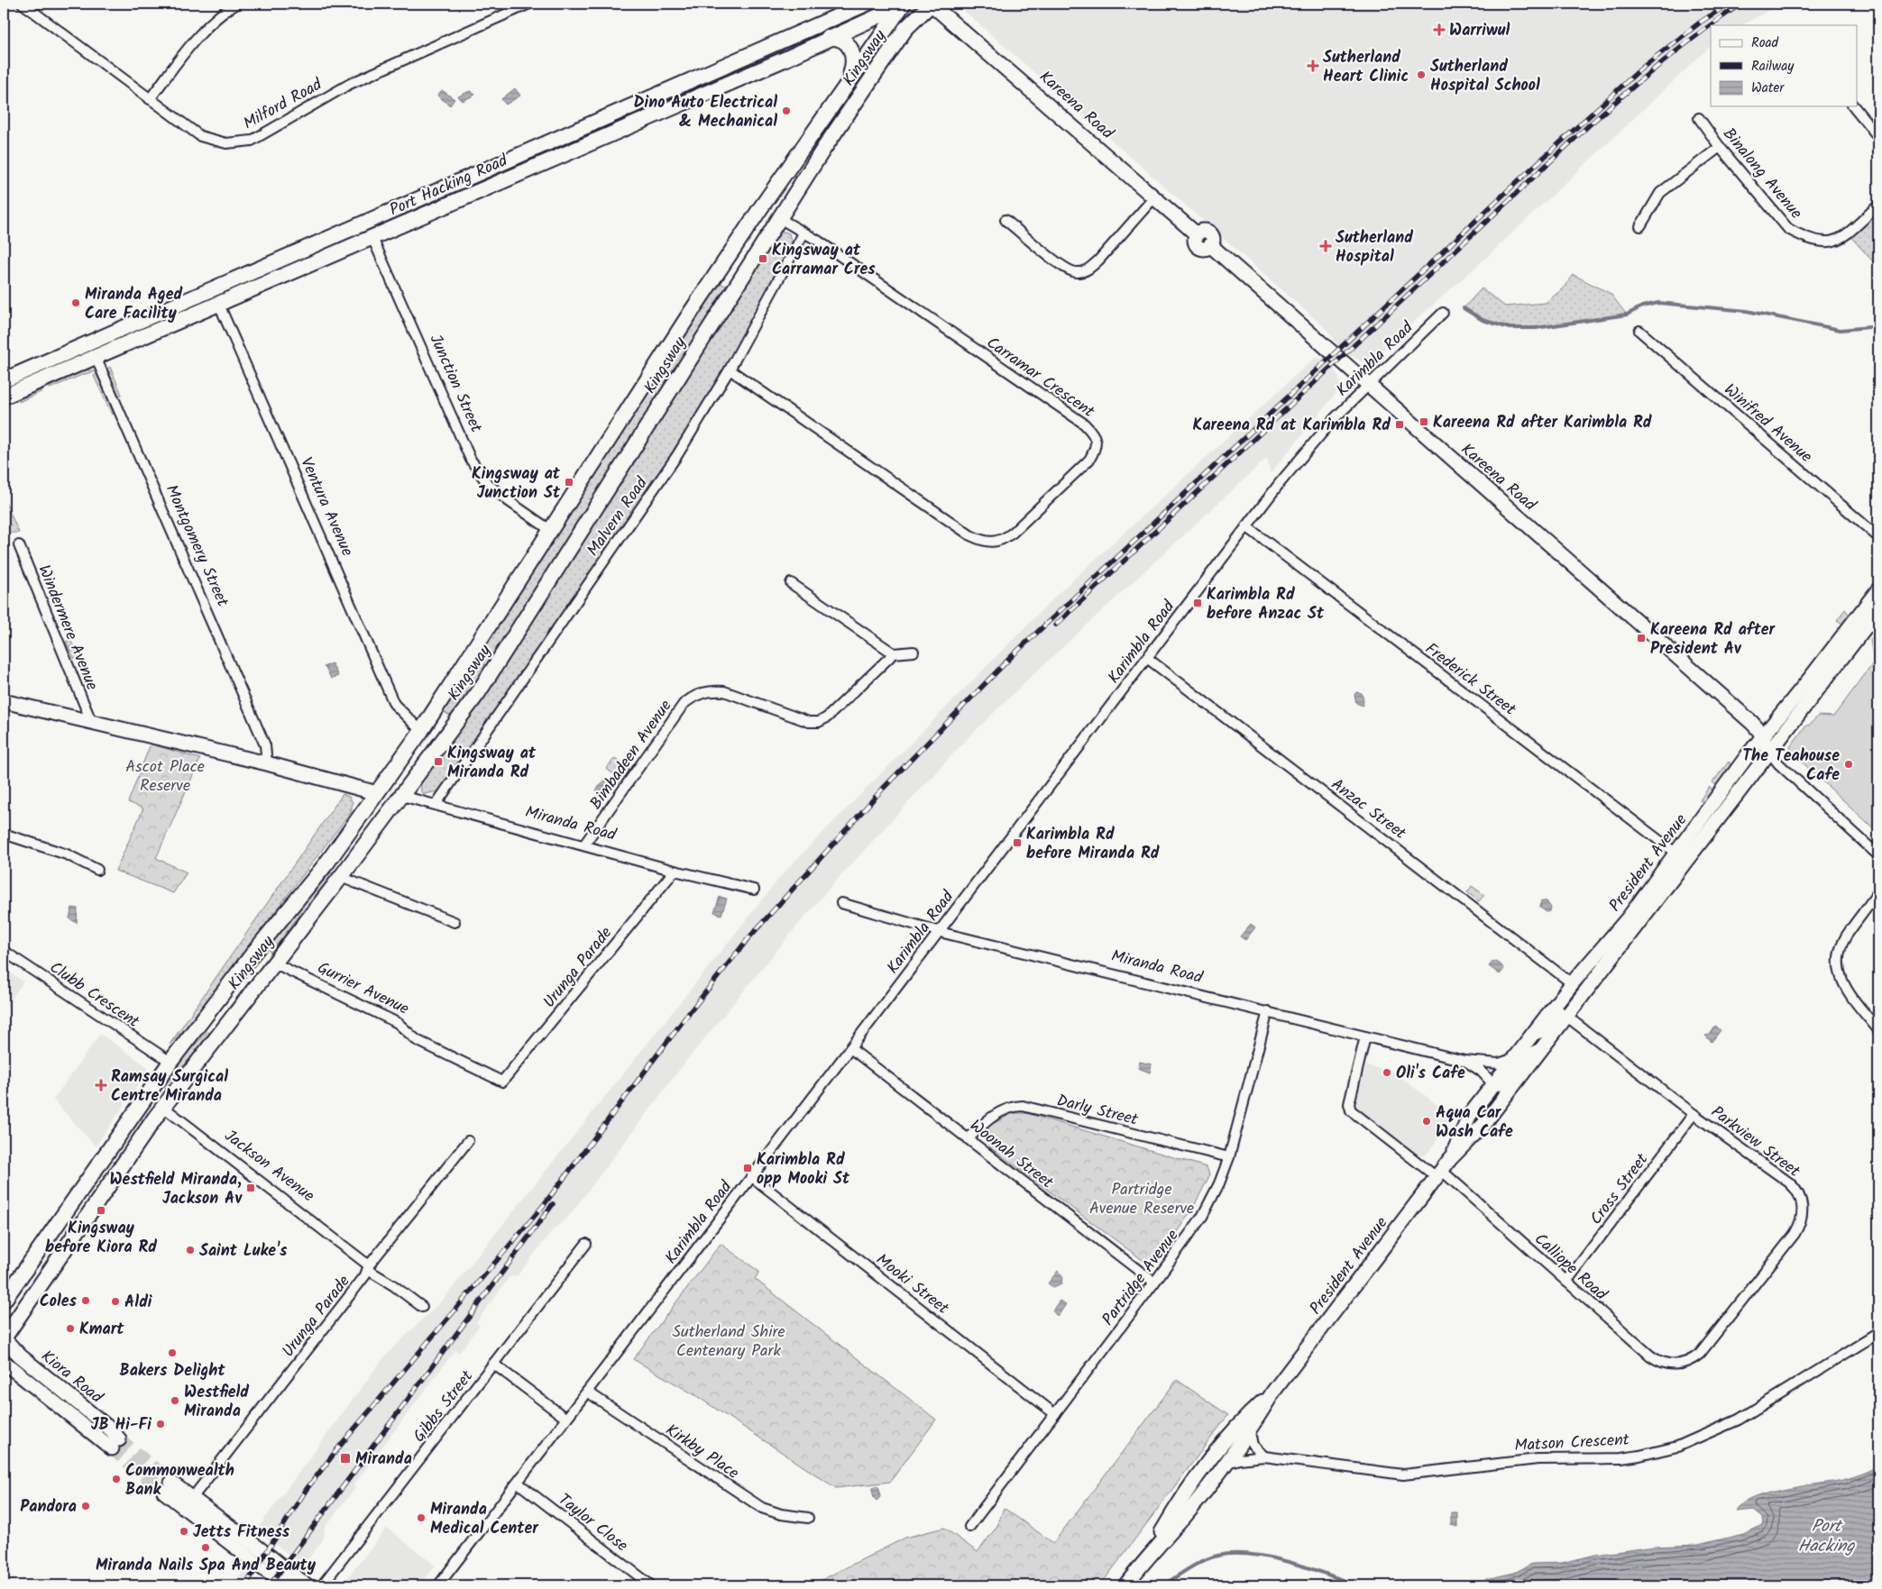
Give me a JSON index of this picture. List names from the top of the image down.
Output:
{
  "streets": {
    "main road": [
      "Kingsway",
      "Kareena Road",
      "Port Hacking Road",
      "Junction Street",
      "Ventura Avenue",
      "Montgomery Street",
      "Miranda Road",
      "President Avenue",
      "Gurrier Avenue",
      "Jackson Avenue",
      "Kiora Road"
    ],
    "street": [
      "Milford Road",
      "Binalong Avenue",
      "Karimbla Road",
      "Carramar Crescent",
      "Winifred Avenue",
      "Malvern Road",
      "Windermere Avenue",
      "Frederick Street",
      "Bimbadeen Avenue",
      "Anzac Street",
      "Urunga Parade",
      "Clubb Crescent",
      "Darly Street",
      "Parkview Street",
      "Woonah Street",
      "Cross Street",
      "Calliope Road",
      "Partridge Avenue",
      "Mooki Street",
      "Gibbs Street",
      "Matson Crescent",
      "Kirkby Place",
      "Taylor Close"
    ]
  },
  "crossings": [
    ["Kingsway", "Kareena Road"],
    ["Kingsway", "Port Hacking Road"],
    ["Kingsway", "Carramar Crescent"],
    ["Kingsway", "Junction Street"],
    ["Kingsway", "Ventura Avenue"],
    ["Kingsway", "Miranda Road"],
    ["Kingsway", "Gurrier Avenue"],
    ["Kingsway", "Clubb Crescent"],
    ["Kingsway", "Jackson Avenue"],
    ["Kingsway", "Kiora Road"],
    ["Kareena Road", "Karimbla Road"],
    ["Kareena Road", "President Avenue"],
    ["Port Hacking Road", "Junction Street"],
    ["Port Hacking Road", "Ventura Avenue"],
    ["Port Hacking Road", "Montgomery Street"],
    ["Karimbla Road", "Frederick Street"],
    ["Karimbla Road", "Anzac Street"],
    ["Karimbla Road", "Miranda Road"],
    ["Karimbla Road", "Woonah Street"],
    ["Karimbla Road", "Mooki Street"],
    ["Karimbla Road", "Kirkby Place"],
    ["Karimbla Road", "Taylor Close"],
    ["Carramar Crescent", "Malvern Road"],
    ["Malvern Road", "Miranda Road"],
    ["Frederick Street", "President Avenue"],
    ["Bimbadeen Avenue", "Miranda Road"],
    ["Anzac Street", "President Avenue"],
    ["Miranda Road", "President Avenue"],
    ["Miranda Road", "Urunga Parade"],
    ["Miranda Road", "Calliope Road"],
    ["Miranda Road", "Partridge Avenue"],
    ["President Avenue", "Parkview Street"],
    ["President Avenue", "Calliope Road"],
    ["President Avenue", "Matson Crescent"],
    ["Urunga Parade", "Gurrier Avenue"],
    ["Urunga Parade", "Jackson Avenue"],
    ["Darly Street", "Woonah Street"],
    ["Darly Street", "Partridge Avenue"],
    ["Parkview Street", "Cross Street"],
    ["Parkview Street", "Calliope Road"],
    ["Woonah Street", "Partridge Avenue"],
    ["Cross Street", "Calliope Road"],
    ["Partridge Avenue", "Mooki Street"]
  ],
  "water": ["Port Hacking"],
  "parks": ["Ascot Place Reserve", "Partridge Avenue Reserve", "Sutherland Shire Centenary Park"],
  "places": {
    "health": [
      "Warriwul",
      "Sutherland Heart Clinic",
      "Sutherland Hospital",
      "Ramsay Surgical Centre Miranda"
    ],
    "other": [
      "Sutherland Hospital School",
      "Dino Auto Electrical & Mechanical",
      "Miranda Aged Care Facility",
      "The Teahouse Cafe",
      "Oli's Cafe",
      "Aqua Car Wash Cafe",
      "Saint Luke's",
      "Coles",
      "Aldi",
      "Kmart",
      "Bakers Delight",
      "Westfield Miranda",
      "JB Hi-Fi",
      "Commonwealth Bank",
      "Pandora",
      "Miranda Medical Center",
      "Jetts Fitness",
      "Miranda Nails Spa And Beauty"
    ],
    "transit": [
      "Kingsway at Carramar Cres",
      "Kareena Rd after Karimbla Rd",
      "Kareena Rd at Karimbla Rd",
      "Kingsway at Junction St",
      "Karimbla Rd before Anzac St",
      "Kareena Rd after President Av",
      "Kingsway at Miranda Rd",
      "Karimbla Rd before Miranda Rd",
      "Karimbla Rd opp Mooki St",
      "Westfield Miranda, Jackson Av",
      "Kingsway before Kiora Rd",
      "Miranda"
    ]
  },
  "legend": ["Road", "Railway", "Water"]
}
